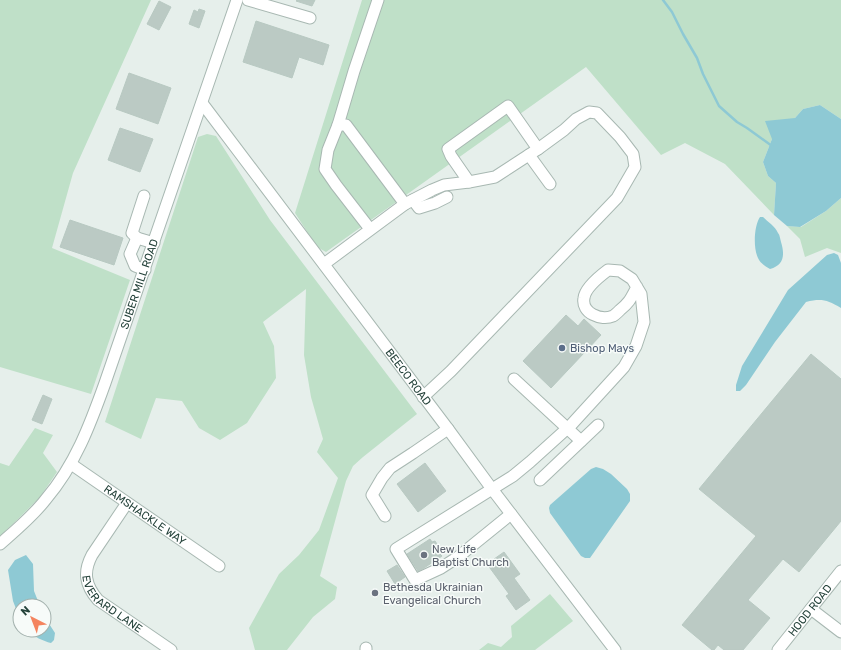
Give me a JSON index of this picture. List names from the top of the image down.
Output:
{
  "streets": {
    "street": [
      "SUBER MILL ROAD",
      "BEECO ROAD",
      "RAMSHACKLE WAY",
      "EVERARD LANE",
      "HOOD ROAD"
    ]
  },
  "crossings": [
    ["SUBER MILL ROAD", "BEECO ROAD"],
    ["SUBER MILL ROAD", "RAMSHACKLE WAY"],
    ["RAMSHACKLE WAY", "EVERARD LANE"]
  ],
  "places": ["Bishop Mays", "New Life Baptist Church", "Bethesda Ukrainian Evangelical Church"],
  "north": "top left"
}
